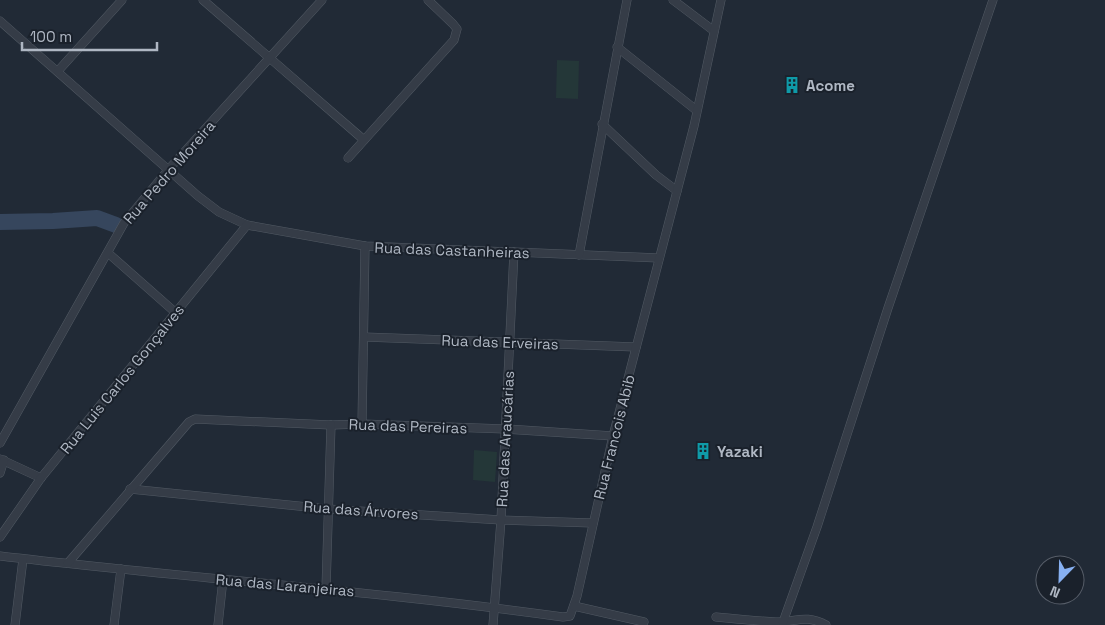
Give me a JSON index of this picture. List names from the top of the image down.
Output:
{
  "streets": {
    "street": [
      "Rua Pedro Moreira",
      "Rua das Castanheiras",
      "Rua das Erveiras",
      "Rua Luis Carlos Gonçalves",
      "Rua das Pereiras",
      "Rua Francois Abib",
      "Rua das Araucárias",
      "Rua das Árvores",
      "Rua das Laranjeiras"
    ]
  },
  "crossings": [
    ["Rua Pedro Moreira", "Rua das Castanheiras"],
    ["Rua das Castanheiras", "Rua Luis Carlos Gonçalves"],
    ["Rua das Castanheiras", "Rua Francois Abib"],
    ["Rua das Castanheiras", "Rua das Araucárias"],
    ["Rua das Erveiras", "Rua Francois Abib"],
    ["Rua das Erveiras", "Rua das Araucárias"],
    ["Rua das Pereiras", "Rua Francois Abib"],
    ["Rua das Pereiras", "Rua das Araucárias"],
    ["Rua das Pereiras", "Rua das Árvores"],
    ["Rua Francois Abib", "Rua das Árvores"],
    ["Rua Francois Abib", "Rua das Laranjeiras"],
    ["Rua das Araucárias", "Rua das Árvores"],
    ["Rua das Araucárias", "Rua das Laranjeiras"]
  ],
  "places": {
    "building": ["Acome", "Yazaki"]
  },
  "scale_bar": "100 m",
  "north": "bottom left"
}
